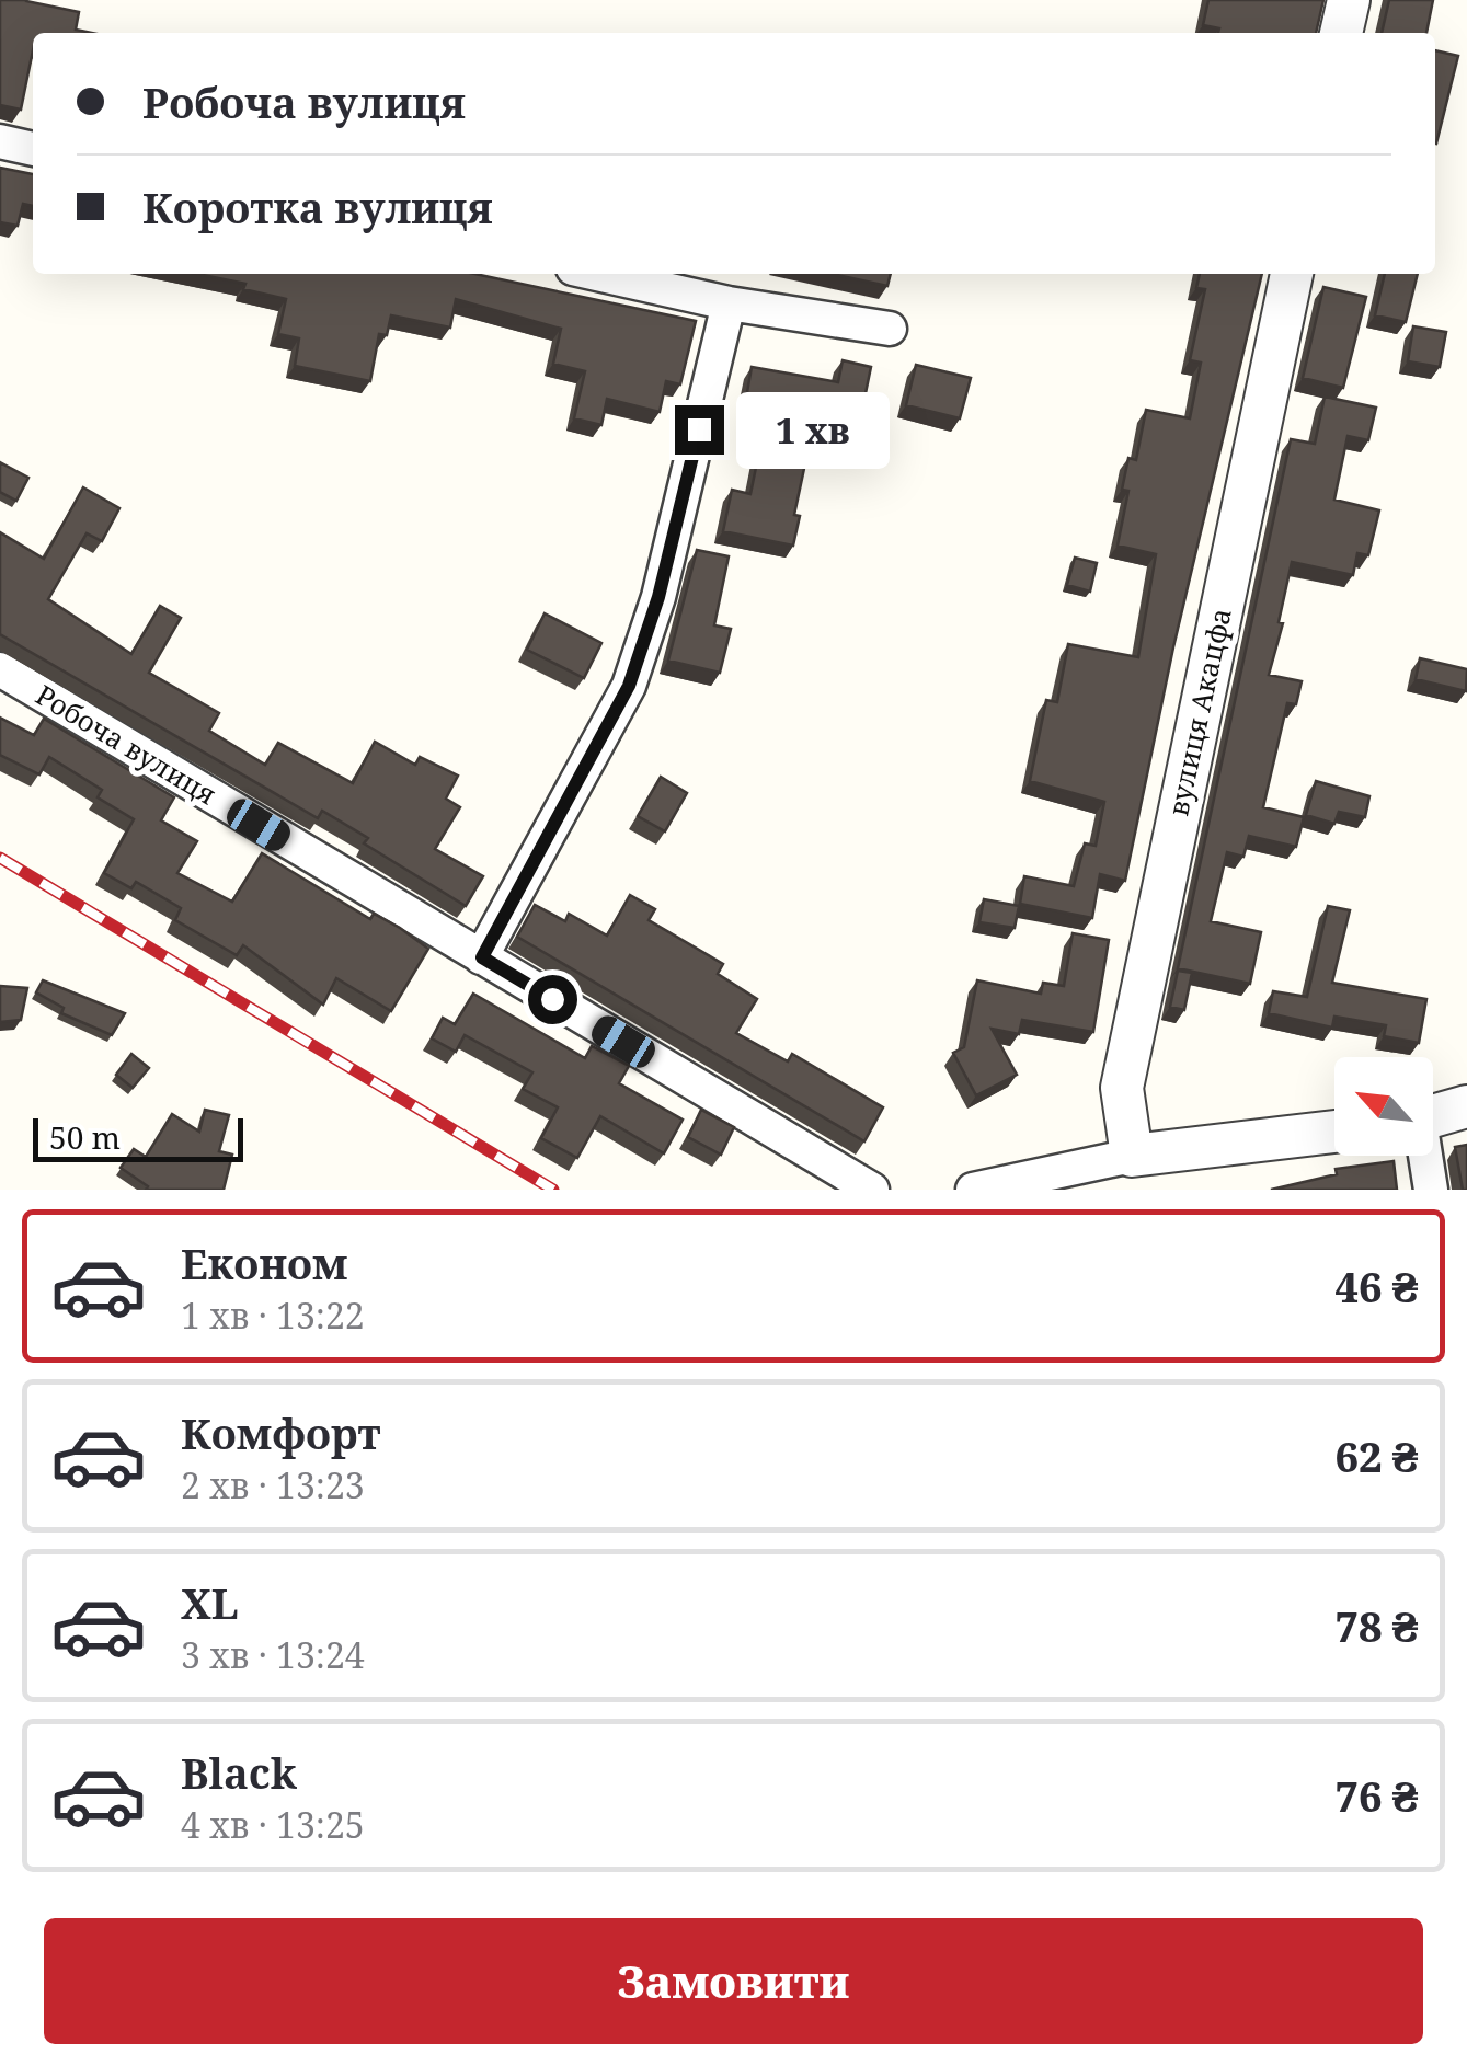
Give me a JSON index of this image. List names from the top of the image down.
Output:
{
  "streets": {
    "street": ["вулиця Акацфа", "Робоча вулиця"]
  },
  "scale_bar": "50 m",
  "north": "top left",
  "page": {
    "banner": ["Робоча вулиця", "Коротка вулиця"],
    "bubble": "1 хв",
    "scale": "50 m",
    "list": [
      {
        "name": "Економ",
        "note": "1 хв · 13:22",
        "value": "46 ₴"
      },
      {
        "name": "Комфорт",
        "note": "2 хв · 13:23",
        "value": "62 ₴"
      },
      {
        "name": "XL",
        "note": "3 хв · 13:24",
        "value": "78 ₴"
      },
      {
        "name": "Black",
        "note": "4 хв · 13:25",
        "value": "76 ₴"
      }
    ],
    "buttons": "Замовити"
  }
}
